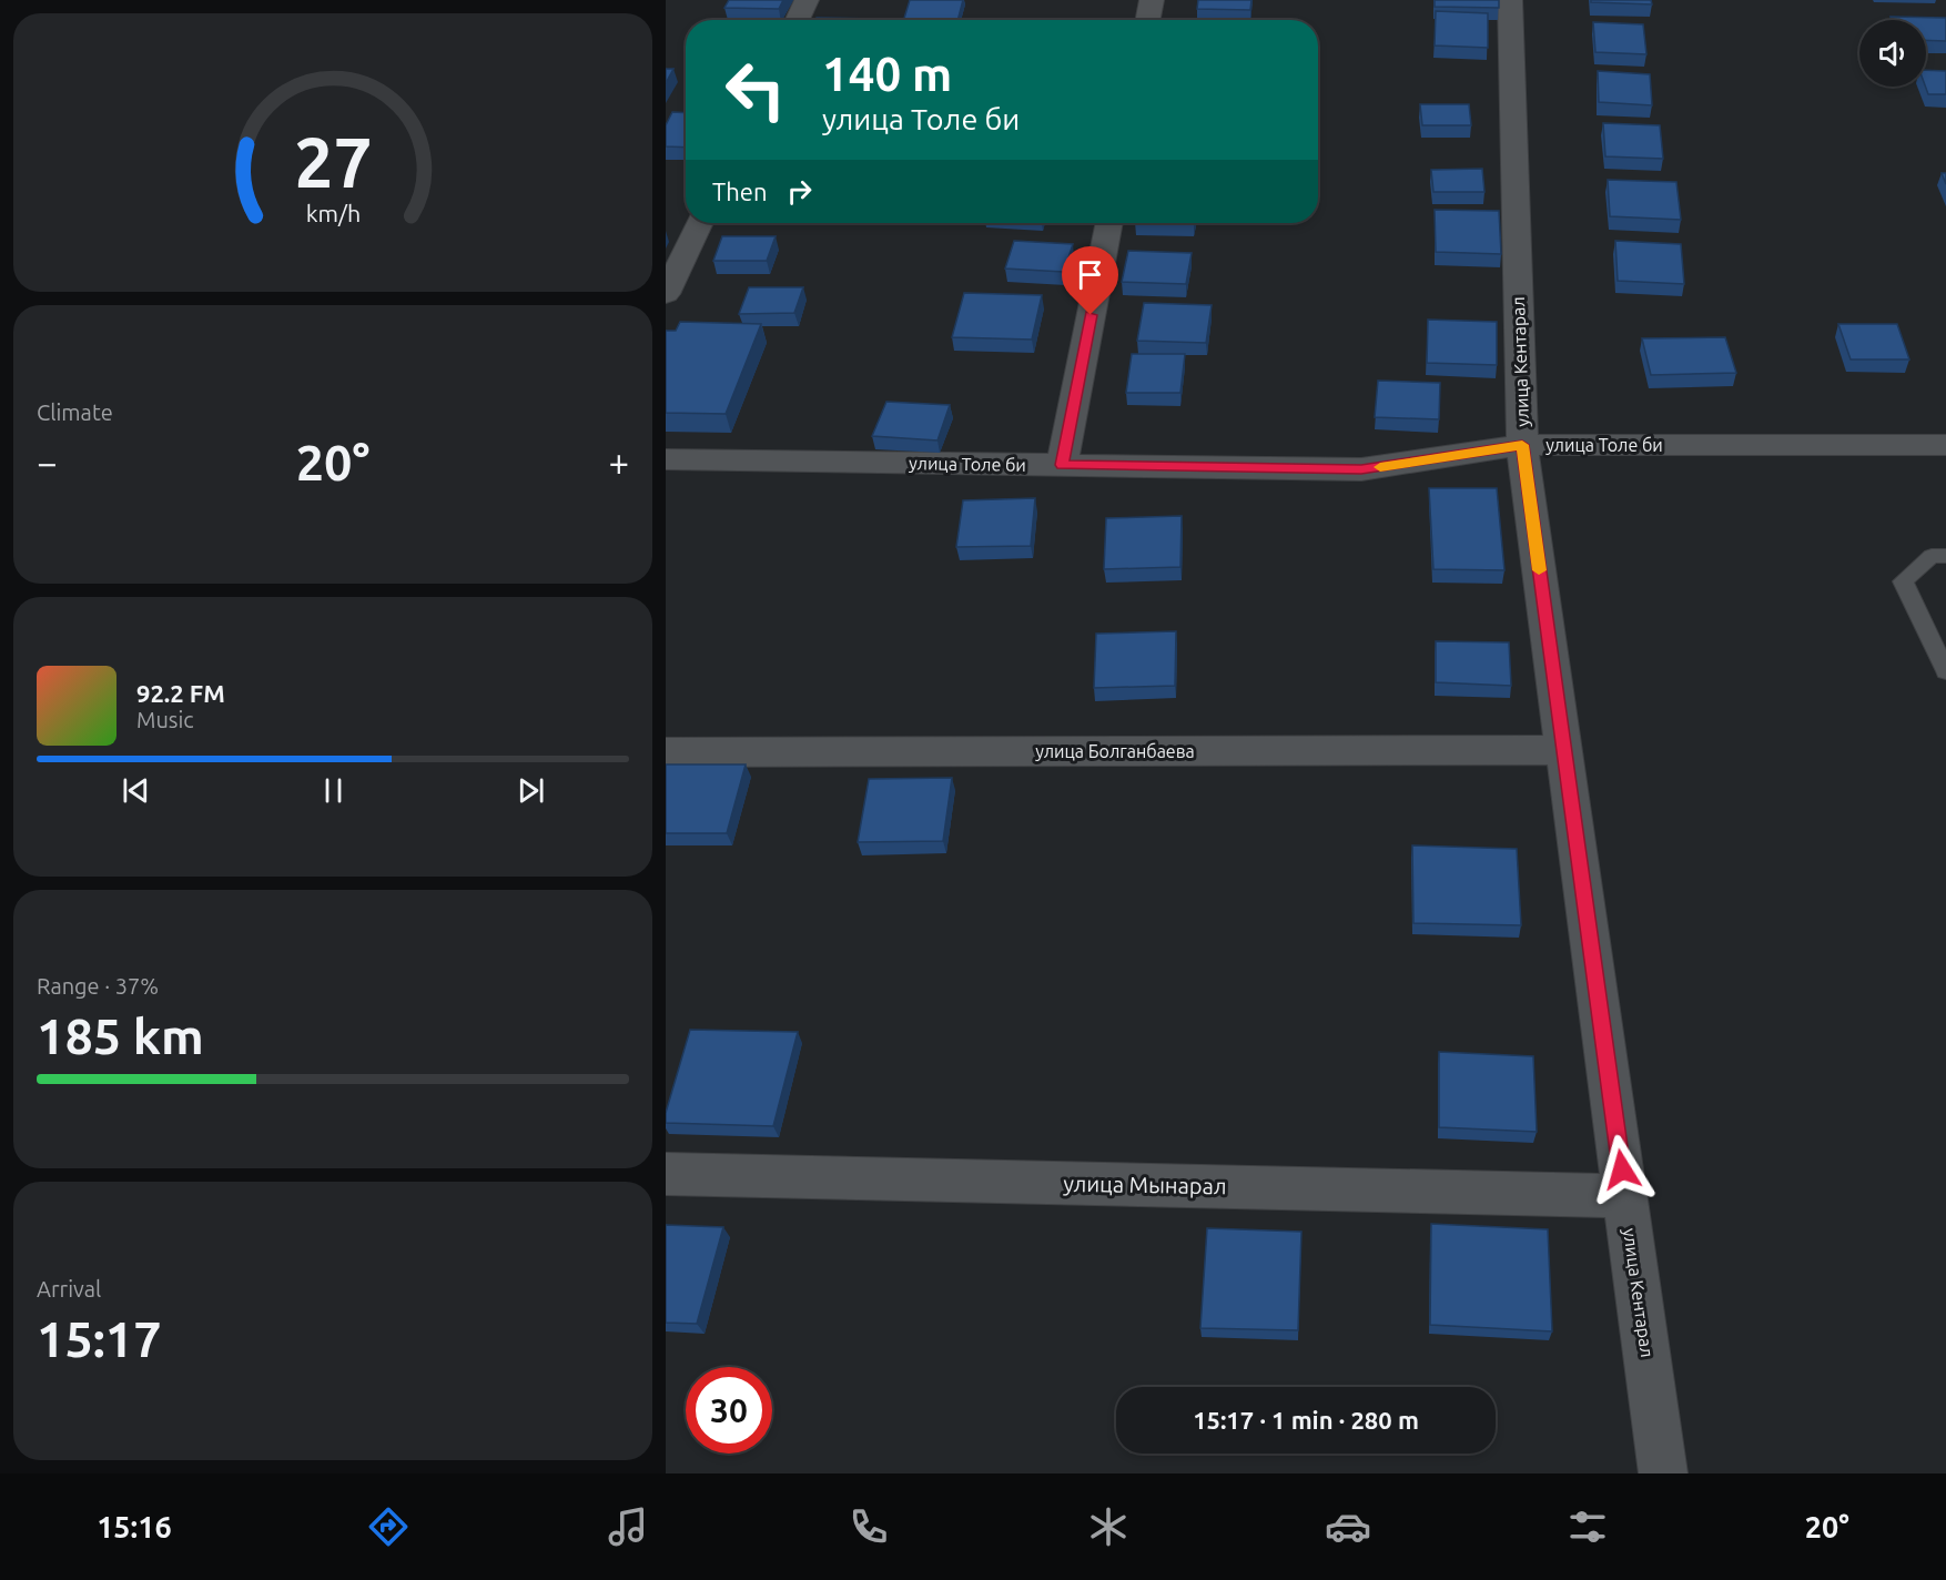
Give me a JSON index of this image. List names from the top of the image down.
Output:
{
  "streets": {
    "street": [
      "улица Кентарал",
      "улица Толе би",
      "улица Болганбаева",
      "улица Мынарал"
    ]
  },
  "crossings": [
    ["улица Кентарал", "улица Толе би"],
    ["улица Кентарал", "улица Болганбаева"],
    ["улица Кентарал", "улица Мынарал"]
  ],
  "page": {
    "turn": ["140 m", "улица Толе би"],
    "then": "Then",
    "tile": [
      "Climate",
      ["Range · 37%", "185 km"],
      ["Arrival", "15:17"]
    ],
    "heat": ["−", "20°", "+"],
    "song": ["92.2 FM", "Music"],
    "limit": "30",
    "trip": "15:17 · 1 min · 280 m",
    "tabs": ["15:16", "20°"],
    "gauge": ["27", "km/h"]
  }
}
